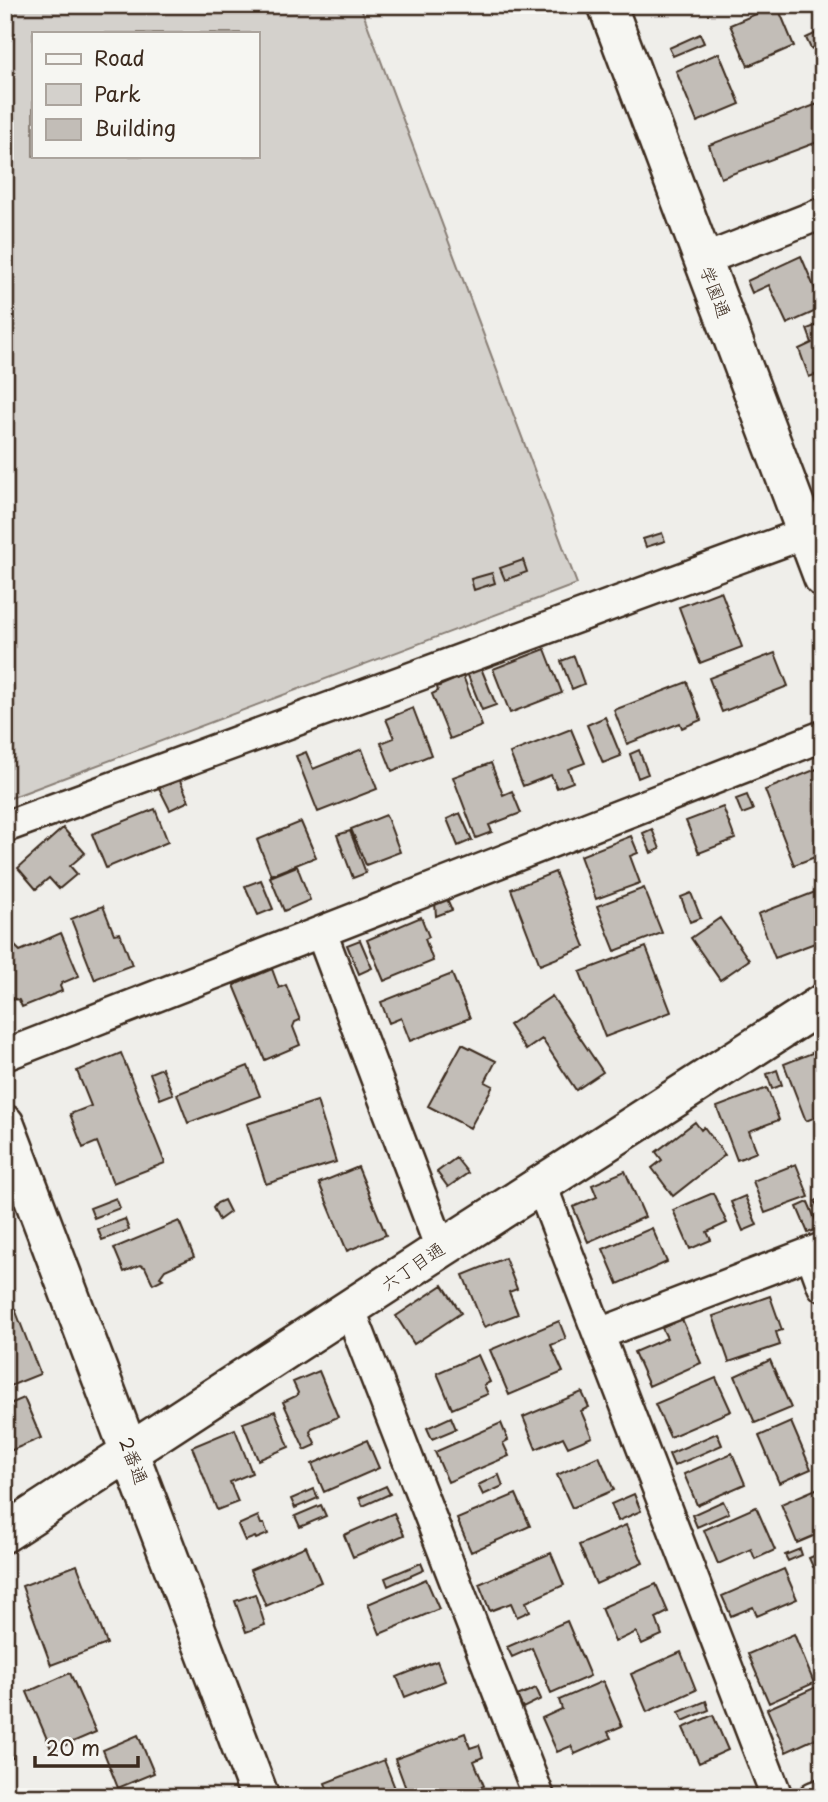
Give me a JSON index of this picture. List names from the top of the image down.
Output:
{
  "streets": {
    "street": ["学園通", "六丁目通", "2番通"]
  },
  "crossings": [
    ["六丁目通", "2番通"]
  ],
  "legend": ["Road", "Park", "Building"],
  "scale_bar": "20 m"
}
